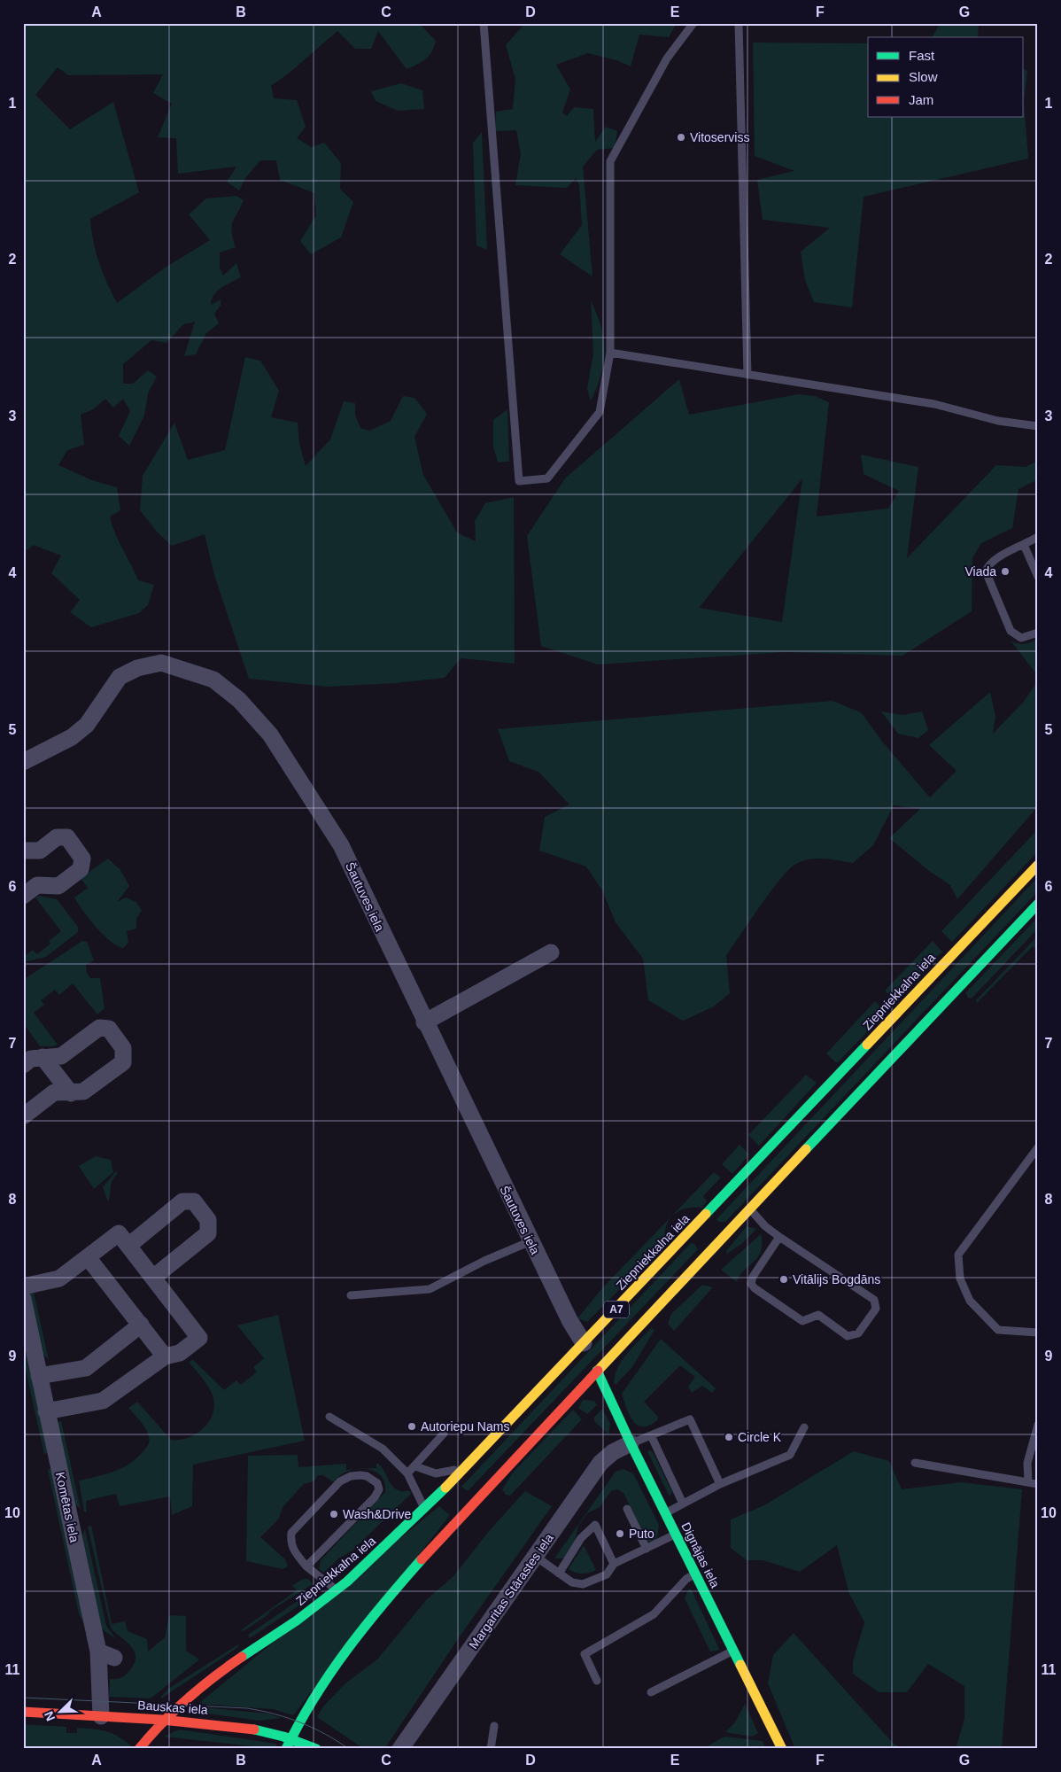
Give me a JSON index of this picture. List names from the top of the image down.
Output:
{
  "streets": {
    "main road": [
      "Ziepniekkalna iela",
      "A7",
      "Dignājas iela",
      "Bauskas iela"
    ],
    "street": ["Šautuves iela", "Komētas iela", "Margaritas Stārastes iela"]
  },
  "crossings": [
    ["Šautuves iela", "Ziepniekkalna iela"],
    ["Ziepniekkalna iela", "A7"],
    ["Ziepniekkalna iela", "Bauskas iela"],
    ["A7", "Dignājas iela"],
    ["A7", "Bauskas iela"],
    ["Komētas iela", "Bauskas iela"],
    ["Dignājas iela", "Margaritas Stārastes iela"]
  ],
  "places": [
    "Vitoserviss",
    "Viada",
    "Vitālijs Bogdāns",
    "Autoriepu Nams",
    "Circle K",
    "Wash&Drive",
    "Puto"
  ],
  "legend": ["Fast", "Slow", "Jam"],
  "north": "bottom left",
  "grid": {
    "columns": [
      "A",
      "B",
      "C",
      "D",
      "E",
      "F",
      "G"
    ],
    "rows": [
      "1",
      "2",
      "3",
      "4",
      "5",
      "6",
      "7",
      "8",
      "9",
      "10",
      "11"
    ]
  }
}
